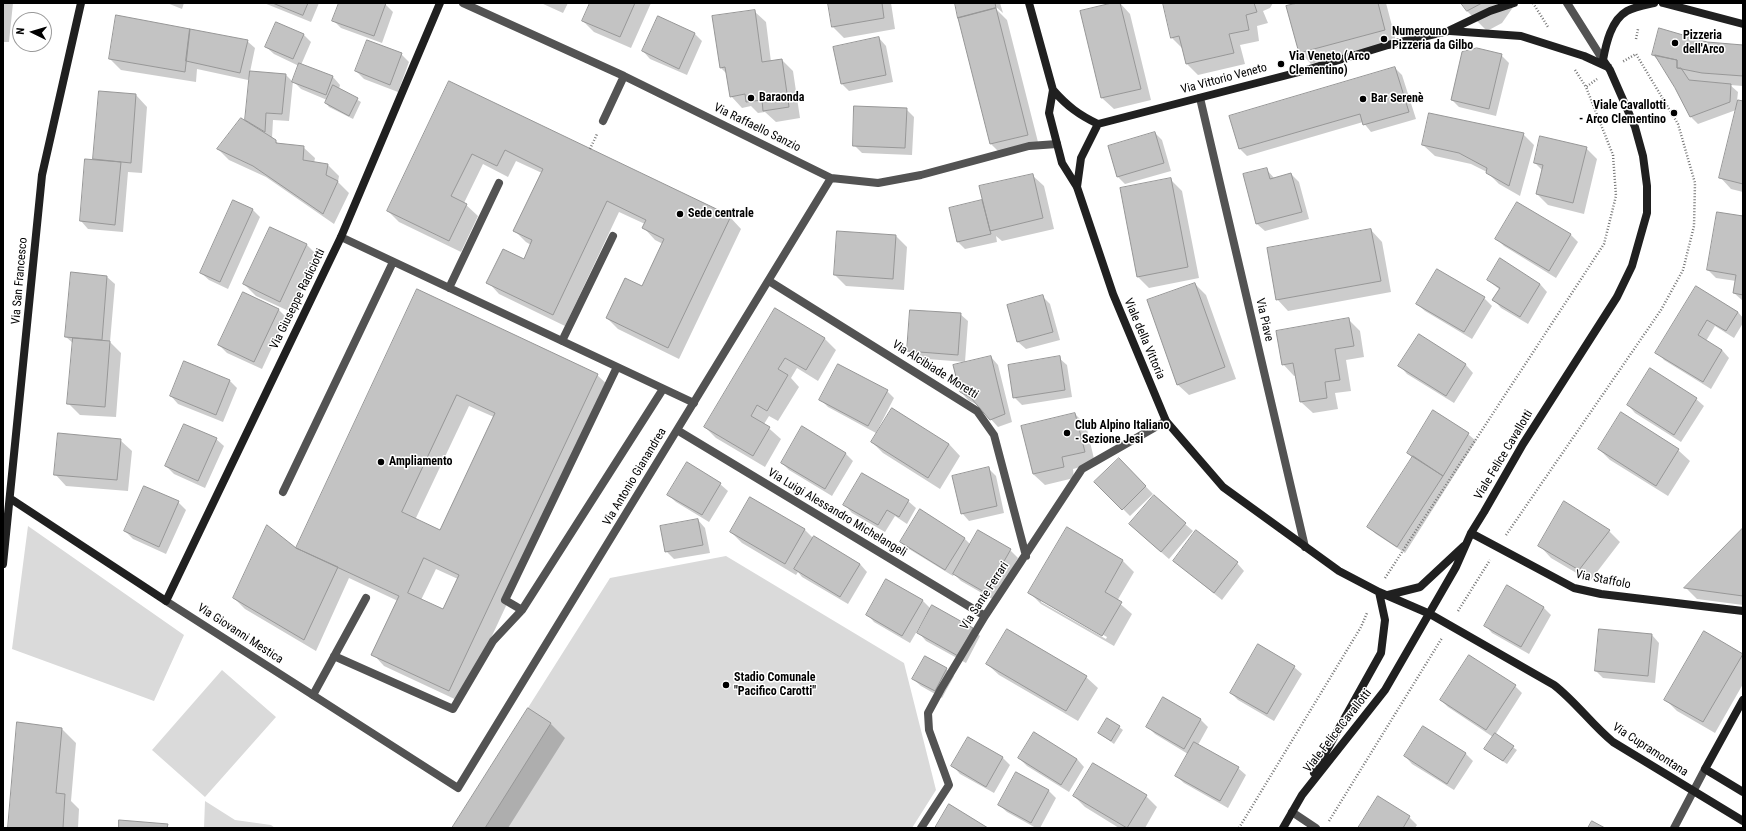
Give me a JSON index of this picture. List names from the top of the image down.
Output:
{
  "streets": {
    "main road": [
      "Via Vittorio Veneto",
      "Via San Francesco",
      "Via Giuseppe Radiciotti",
      "Viale della Vittoria",
      "Viale Felice Cavallotti",
      "Via Staffolo",
      "Via Giovanni Mestica",
      "Via Cupramontana"
    ],
    "street": [
      "Via Raffaello Sanzio",
      "Via Piave",
      "Via Alcibiade Moretti",
      "Via Antonio Gianandrea",
      "Via Luigi Alessandro Michelangeli",
      "Via Sante Ferrari"
    ]
  },
  "crossings": [
    ["Via Vittorio Veneto", "Via Piave"],
    ["Via Raffaello Sanzio", "Viale della Vittoria"],
    ["Via Raffaello Sanzio", "Via Antonio Gianandrea"],
    ["Via San Francesco", "Via Giovanni Mestica"],
    ["Via Giuseppe Radiciotti", "Via Giovanni Mestica"],
    ["Via Piave", "Viale della Vittoria"],
    ["Viale della Vittoria", "Viale Felice Cavallotti"],
    ["Viale della Vittoria", "Via Sante Ferrari"],
    ["Viale della Vittoria", "Via Cupramontana"],
    ["Via Alcibiade Moretti", "Via Antonio Gianandrea"],
    ["Via Alcibiade Moretti", "Via Sante Ferrari"],
    ["Viale Felice Cavallotti", "Via Staffolo"],
    ["Viale Felice Cavallotti", "Via Cupramontana"],
    ["Via Antonio Gianandrea", "Via Luigi Alessandro Michelangeli"],
    ["Via Antonio Gianandrea", "Via Giovanni Mestica"],
    ["Via Luigi Alessandro Michelangeli", "Via Sante Ferrari"]
  ],
  "places": [
    "Numerouno Pizzeria da Gilbo",
    "Pizzeria dell'Arco",
    "Via Veneto (Arco Clementino)",
    "Baraonda",
    "Bar Serenè",
    "Viale Cavallotti - Arco Clementino",
    "Sede centrale",
    "Club Alpino Italiano - Sezione Jesi",
    "Ampliamento",
    "Stadio Comunale \"Pacifico Carotti\""
  ],
  "north": "left"
}
